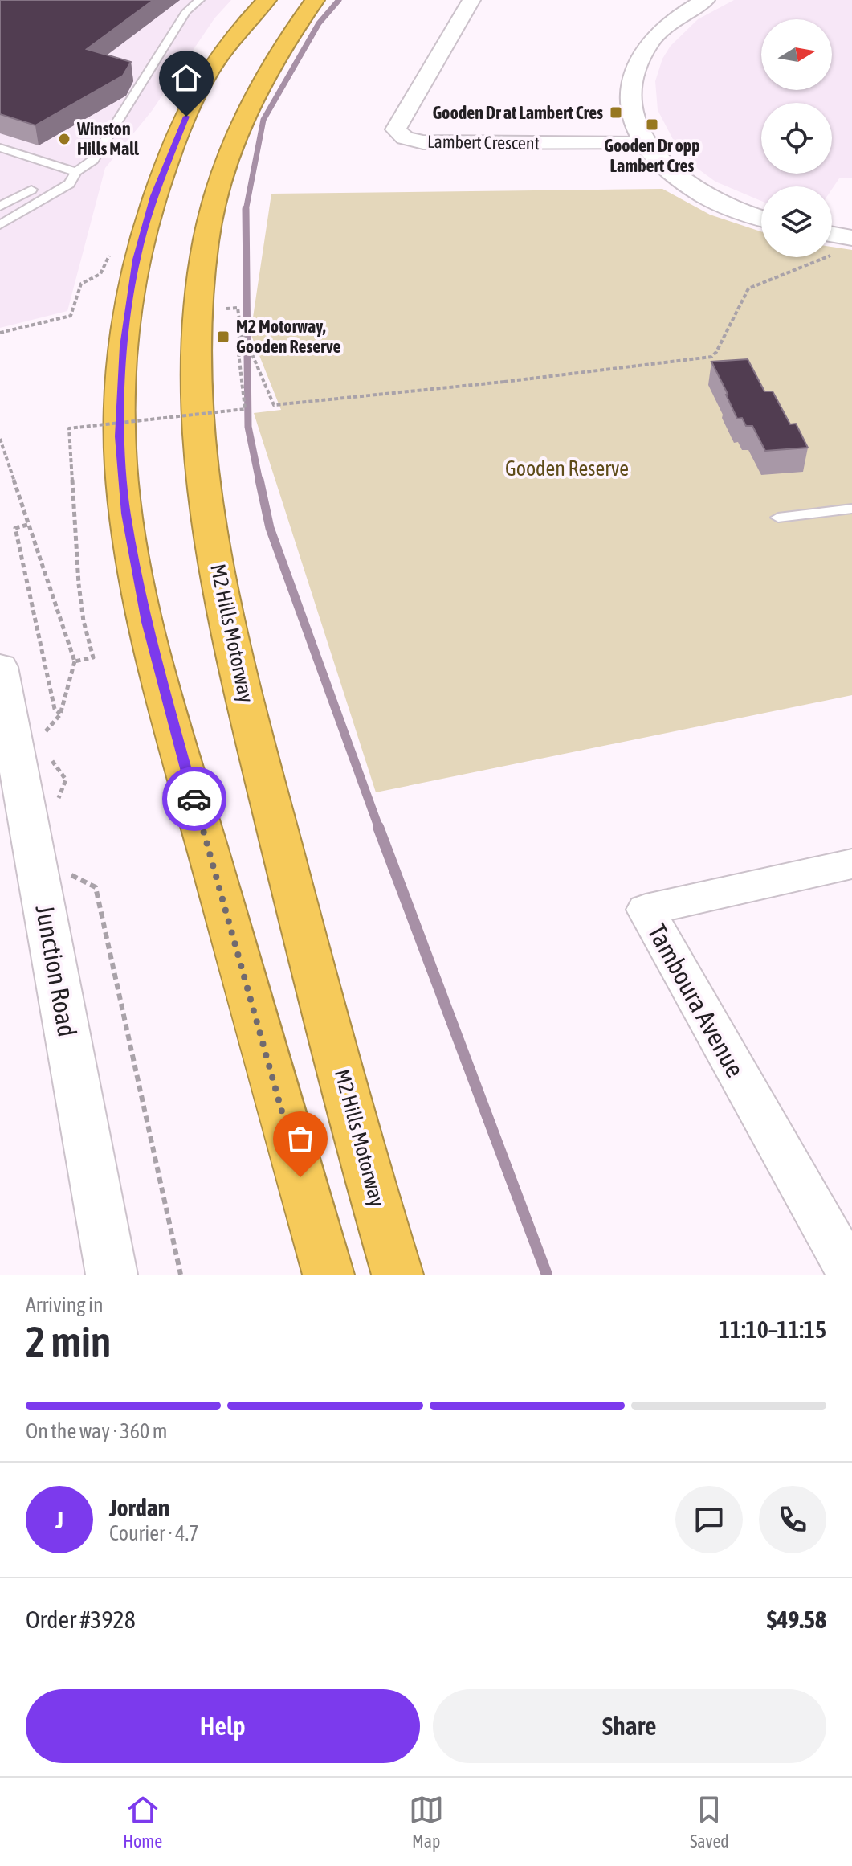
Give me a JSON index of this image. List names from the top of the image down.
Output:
{
  "streets": {
    "highway": ["M2 Hills Motorway"],
    "street": ["Lambert Crescent", "Junction Road", "Tamboura Avenue"]
  },
  "parks": ["Gooden Reserve"],
  "places": {
    "transit": ["Gooden Dr at Lambert Cres", "Gooden Dr opp Lambert Cres", "M2 Motorway, Gooden Reserve"],
    "other": ["Winston Hills Mall"]
  },
  "north": "right",
  "page": {
    "heading": ["2 min", "Arriving in", "11:10–11:15"],
    "panel": [
      "Jordan",
      "Courier · 4.7",
      "Order #3928",
      "$49.58"
    ],
    "bar": "On the way · 360 m",
    "round": "J",
    "buttons": ["Help", "Share"],
    "tabs": ["Home", "Map", "Saved"]
  }
}
